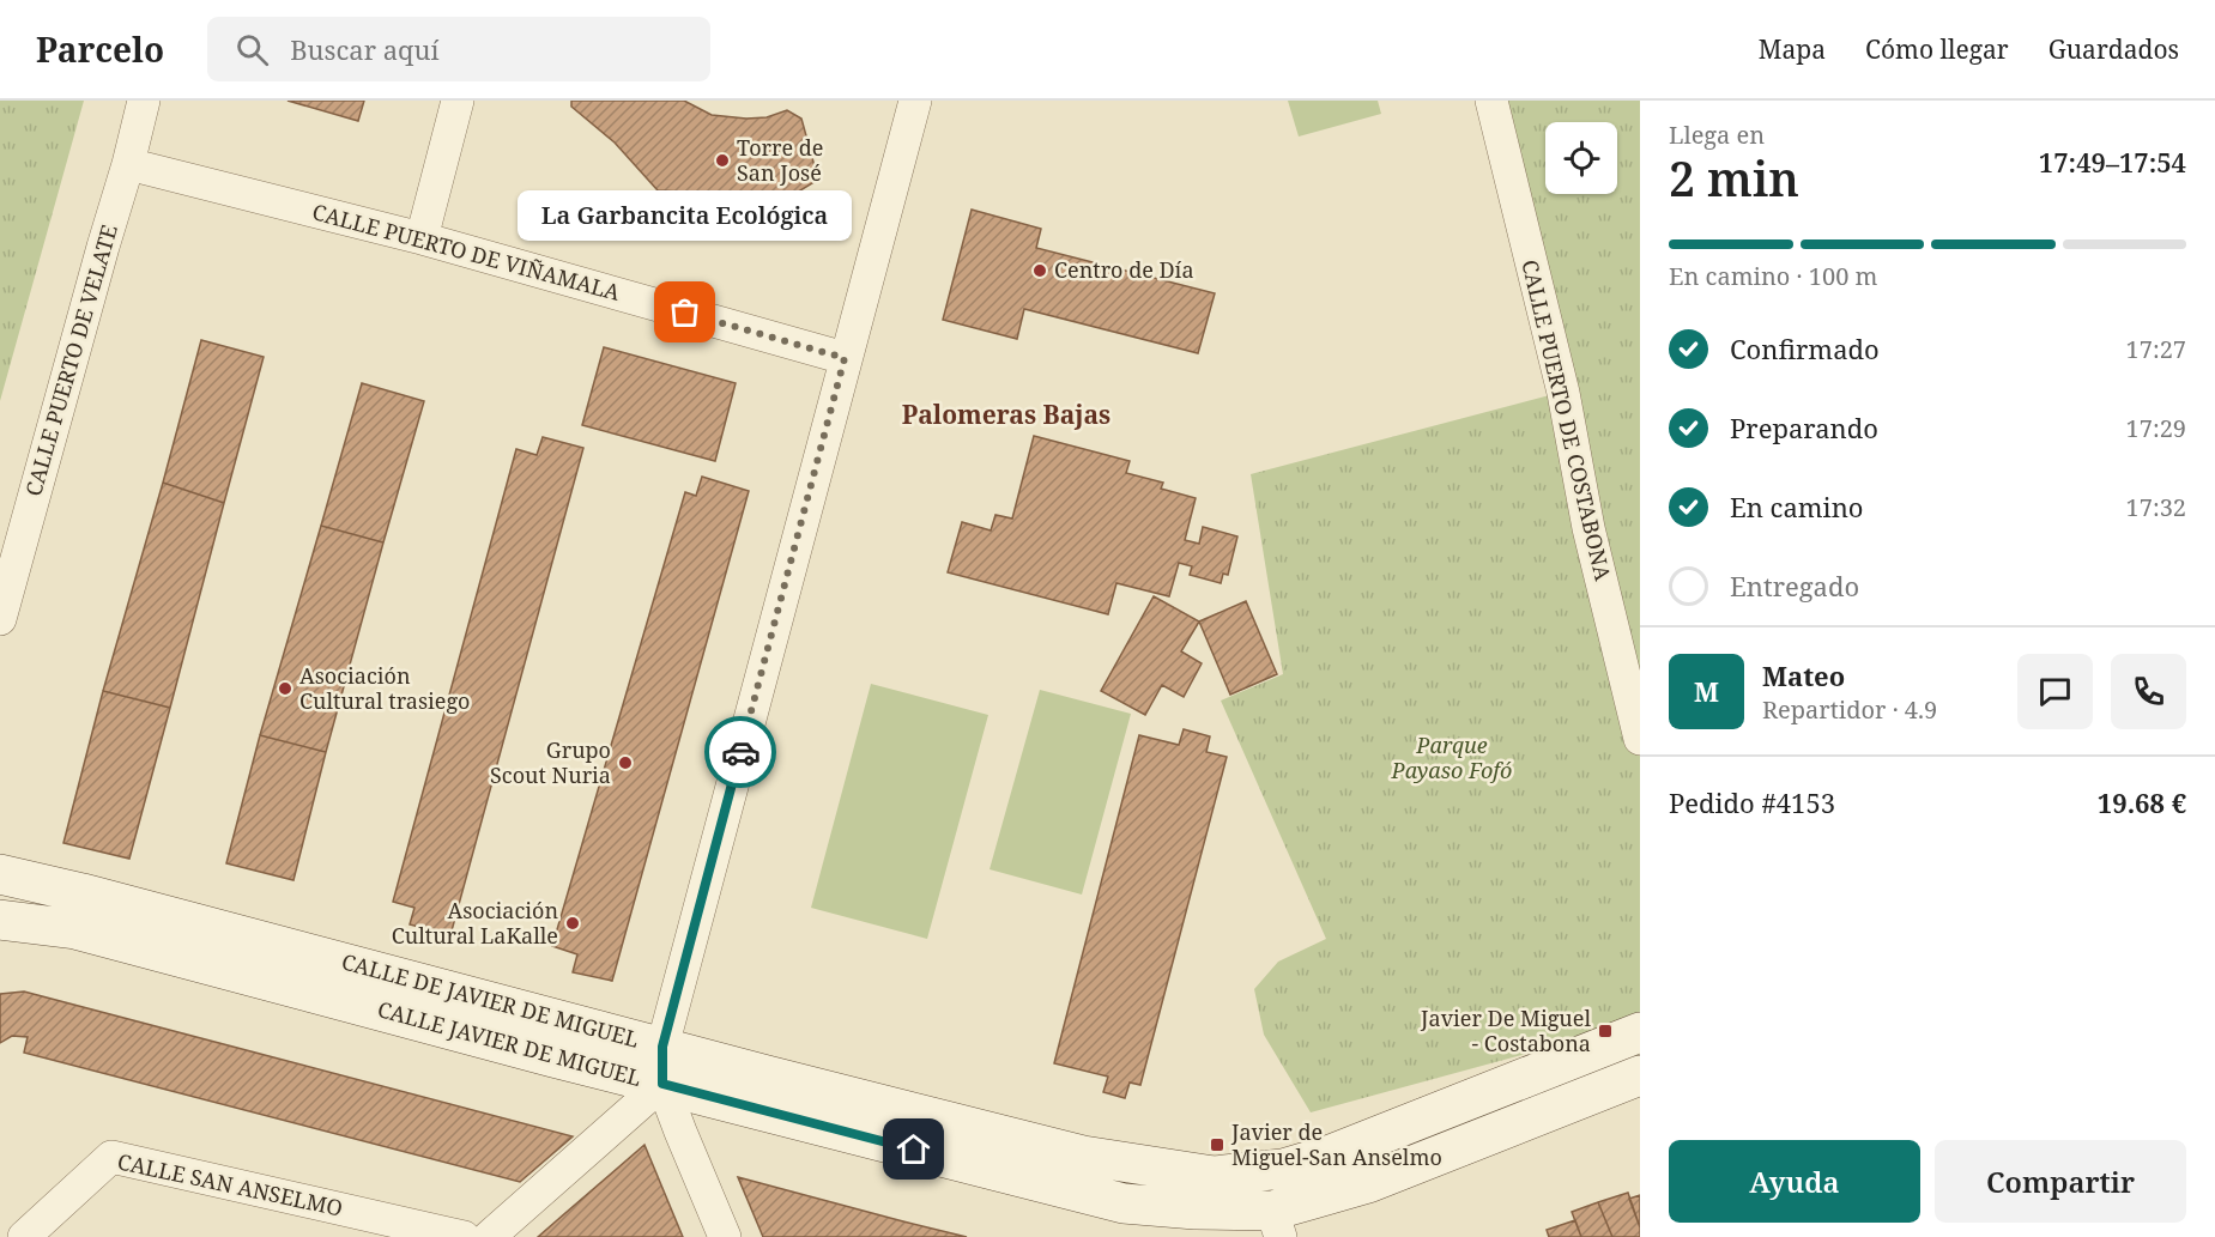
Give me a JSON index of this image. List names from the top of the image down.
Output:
{
  "streets": {
    "street": [
      "CALLE PUERTO DE VIÑAMALA",
      "CALLE PUERTO DE VELATE",
      "CALLE PUERTO DE COSTABONA",
      "CALLE DE JAVIER DE MIGUEL",
      "CALLE JAVIER DE MIGUEL",
      "CALLE SAN ANSELMO"
    ]
  },
  "crossings": [
    ["CALLE PUERTO DE VIÑAMALA", "CALLE PUERTO DE VELATE"],
    ["CALLE DE JAVIER DE MIGUEL", "CALLE JAVIER DE MIGUEL"]
  ],
  "districts": ["Palomeras Bajas"],
  "parks": ["Parque Payaso Fofó"],
  "places": {
    "other": [
      "Torre de San José",
      "Centro de Día",
      "La Garbancita Ecológica",
      "Asociación Cultural trasiego",
      "Grupo Scout Nuria",
      "Asociación Cultural LaKalle"
    ],
    "transit": ["Javier De Miguel - Costabona", "Javier de Miguel-San Anselmo"]
  },
  "page": {
    "header": "Parcelo",
    "search": "Buscar aquí",
    "nav": ["Mapa", "Cómo llegar", "Guardados"],
    "heading": ["2 min", "Llega en", "17:49–17:54"],
    "panel": [
      "Mateo",
      "Repartidor · 4.9",
      "Pedido #4153",
      "19.68 €"
    ],
    "bubble": "La Garbancita Ecológica",
    "bar": "En camino · 100 m",
    "list": [
      ["Confirmado", "17:27"],
      ["Preparando", "17:29"],
      ["En camino", "17:32"],
      "Entregado"
    ],
    "round": "M",
    "buttons": ["Ayuda", "Compartir"]
  }
}
